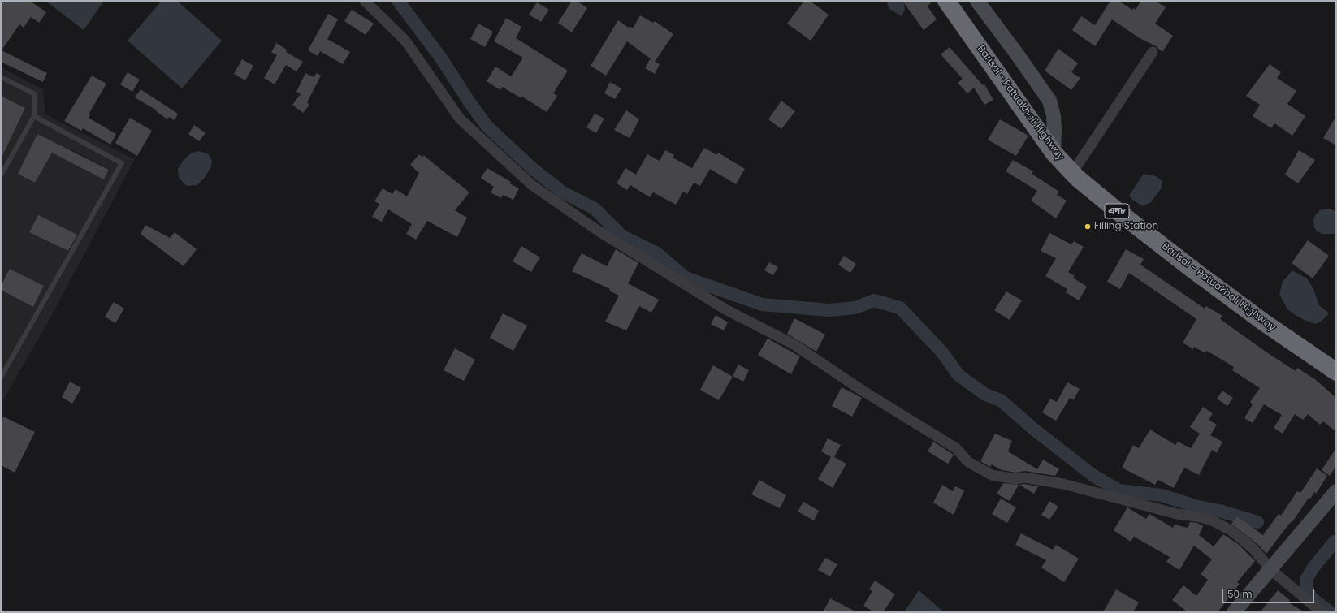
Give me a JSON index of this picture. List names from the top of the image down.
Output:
{
  "streets": {
    "highway": ["Barisal - Patuakhali Highway", "এন৮"]
  },
  "places": ["Filling Station"],
  "scale_bar": "50 m"
}
